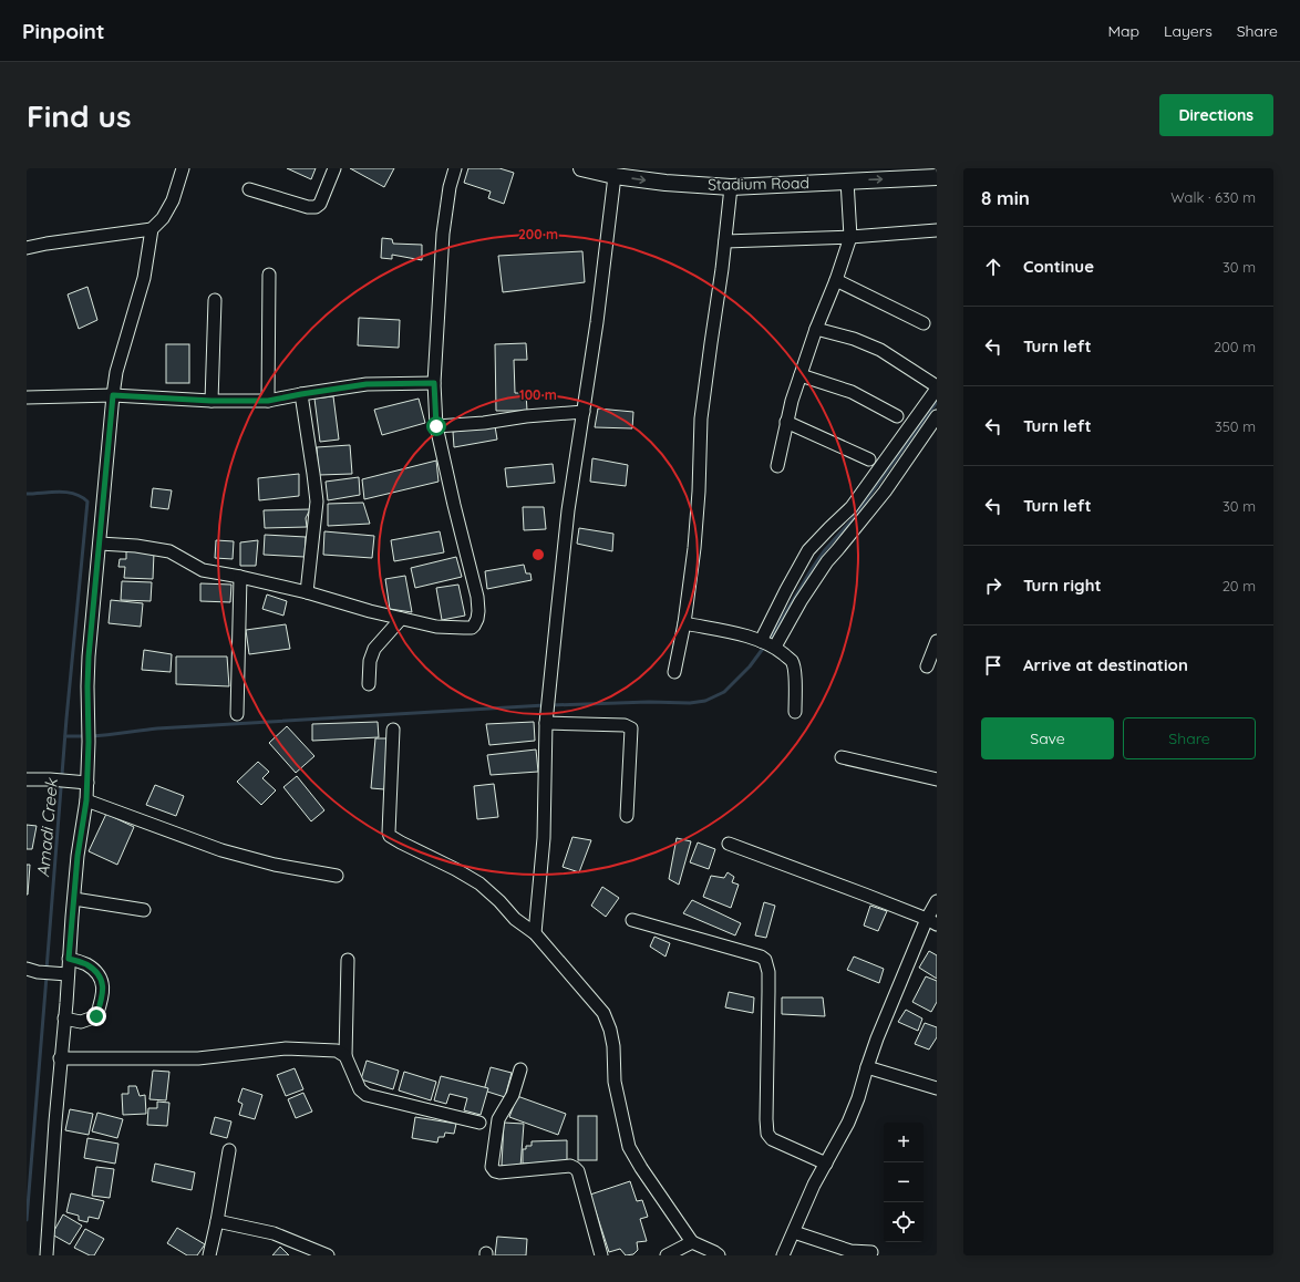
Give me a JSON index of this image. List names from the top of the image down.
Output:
{
  "streets": {
    "main road": ["Stadium Road"]
  },
  "one_way": ["Stadium Road"],
  "water": ["Amadi Creek"],
  "page": {
    "header": "Pinpoint",
    "nav": ["Map", "Layers", "Share"],
    "buttons": [
      "Directions",
      ["Save", "Share"]
    ],
    "title": "Find us",
    "heading": ["8 min", "Walk · 630 m"],
    "list": [
      ["Continue", "30 m"],
      ["Turn left", "200 m"],
      ["Turn left", "350 m"],
      ["Turn left", "30 m"],
      ["Turn right", "20 m"],
      "Arrive at destination"
    ],
    "map_buttons": ["+", "−"]
  },
  "rings": ["200 m", "100 m"]
}
